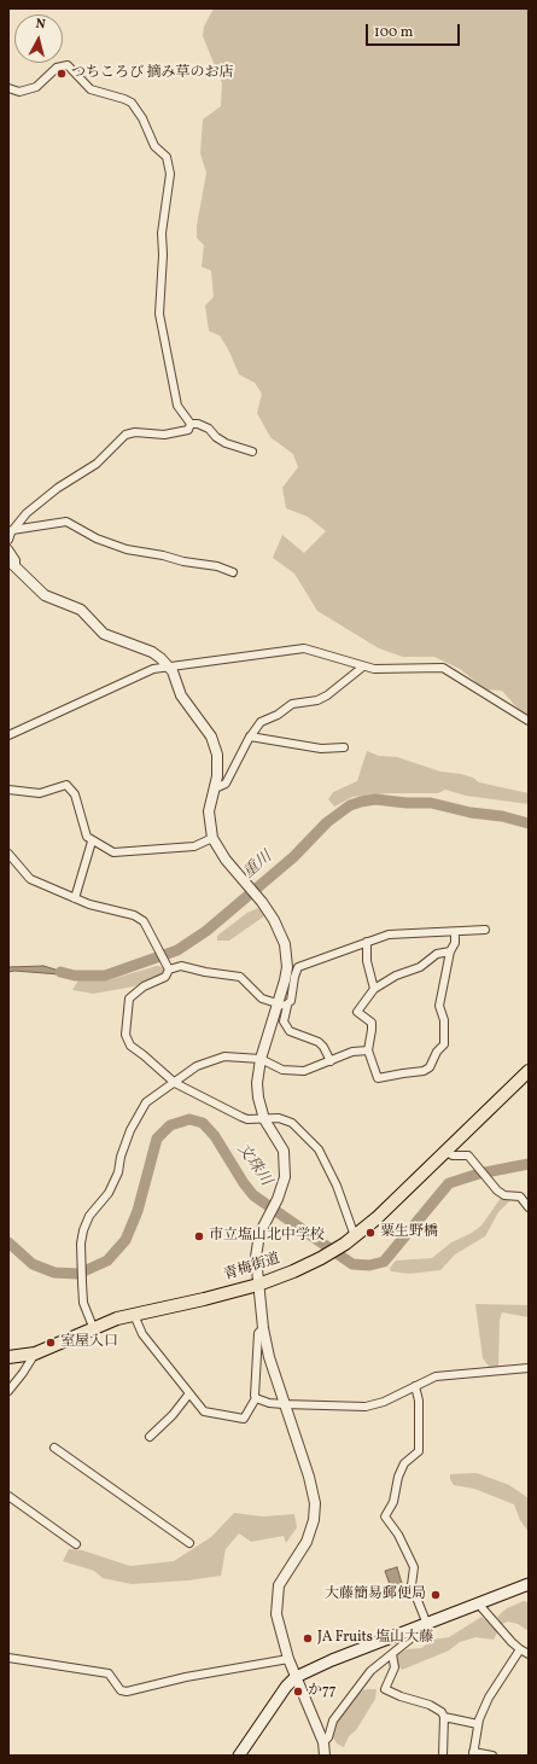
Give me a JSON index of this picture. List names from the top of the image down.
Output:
{
  "streets": {
    "highway": ["青梅街道"]
  },
  "water": ["重川", "文珠川"],
  "places": [
    "つちころび 摘み草のお店",
    "粟生野橋",
    "市立塩山北中学校",
    "室屋入口",
    "大藤簡易郵便局",
    "JA Fruits 塩山大藤",
    "か77"
  ],
  "scale_bar": "100 m",
  "north": "top"
}
